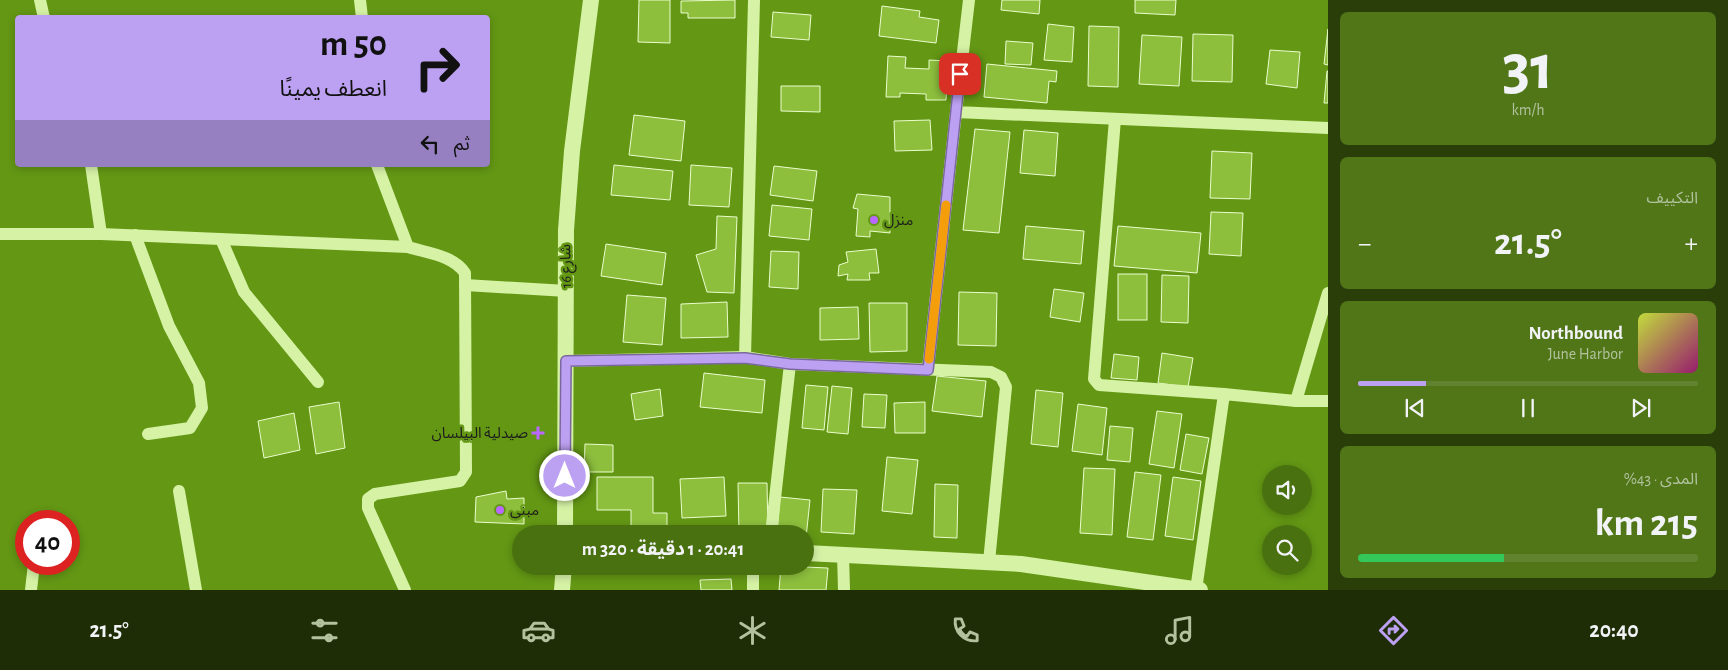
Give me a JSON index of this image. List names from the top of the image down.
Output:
{
  "streets": {
    "street": ["شارع 16"]
  },
  "places": {
    "other": ["منزل", "مبنى"],
    "health": ["صيدلية البيلسان"]
  },
  "page": {
    "tile": [
      ["31", "km/h"],
      "التكييف",
      ["المدى · 43%", "215 km"]
    ],
    "turn": ["50 m", "انعطف يمينًا"],
    "then": "ثم",
    "heat": ["−", "21.5°", "+"],
    "song": ["Northbound", "June Harbor"],
    "limit": "40",
    "trip": "20:41 · 1 دقيقة · 320 m",
    "tabs": ["20:40", "21.5°"]
  }
}
